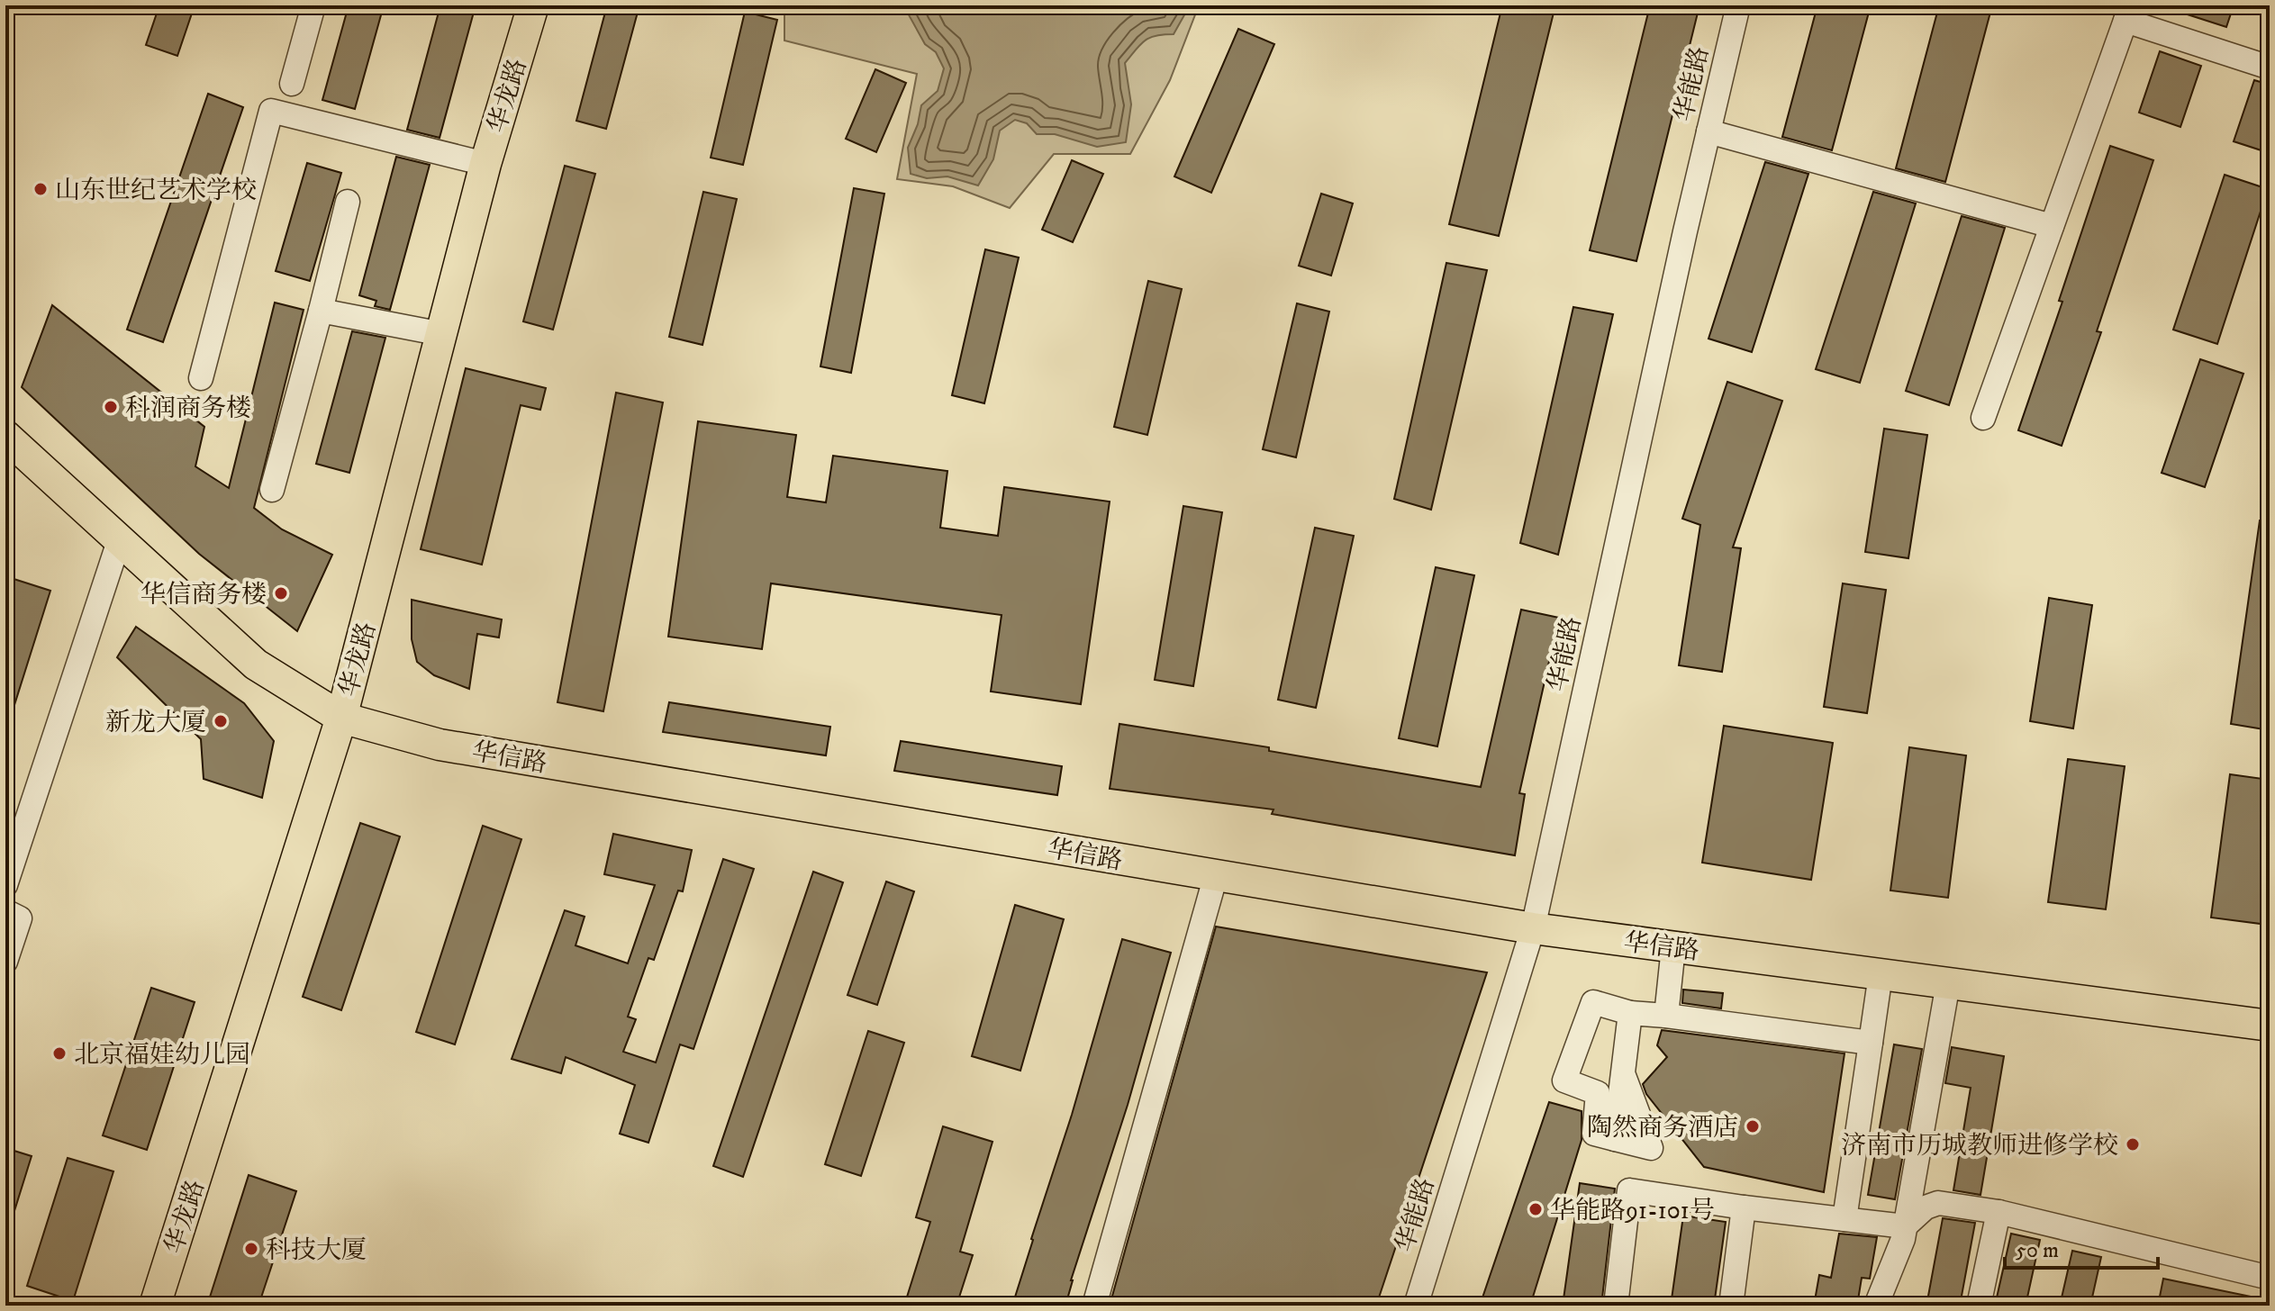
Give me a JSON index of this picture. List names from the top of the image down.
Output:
{
  "streets": {
    "main road": ["华龙路", "华信路"],
    "street": ["华能路"]
  },
  "crossings": [
    ["华能路", "华信路"],
    ["华龙路", "华信路"]
  ],
  "places": [
    "山东世纪艺术学校",
    "科润商务楼",
    "华信商务楼",
    "新龙大厦",
    "北京福娃幼儿园",
    "陶然商务酒店",
    "济南市历城教师进修学校",
    "华能路91-101号",
    "科技大厦"
  ],
  "scale_bar": "50 m"
}
